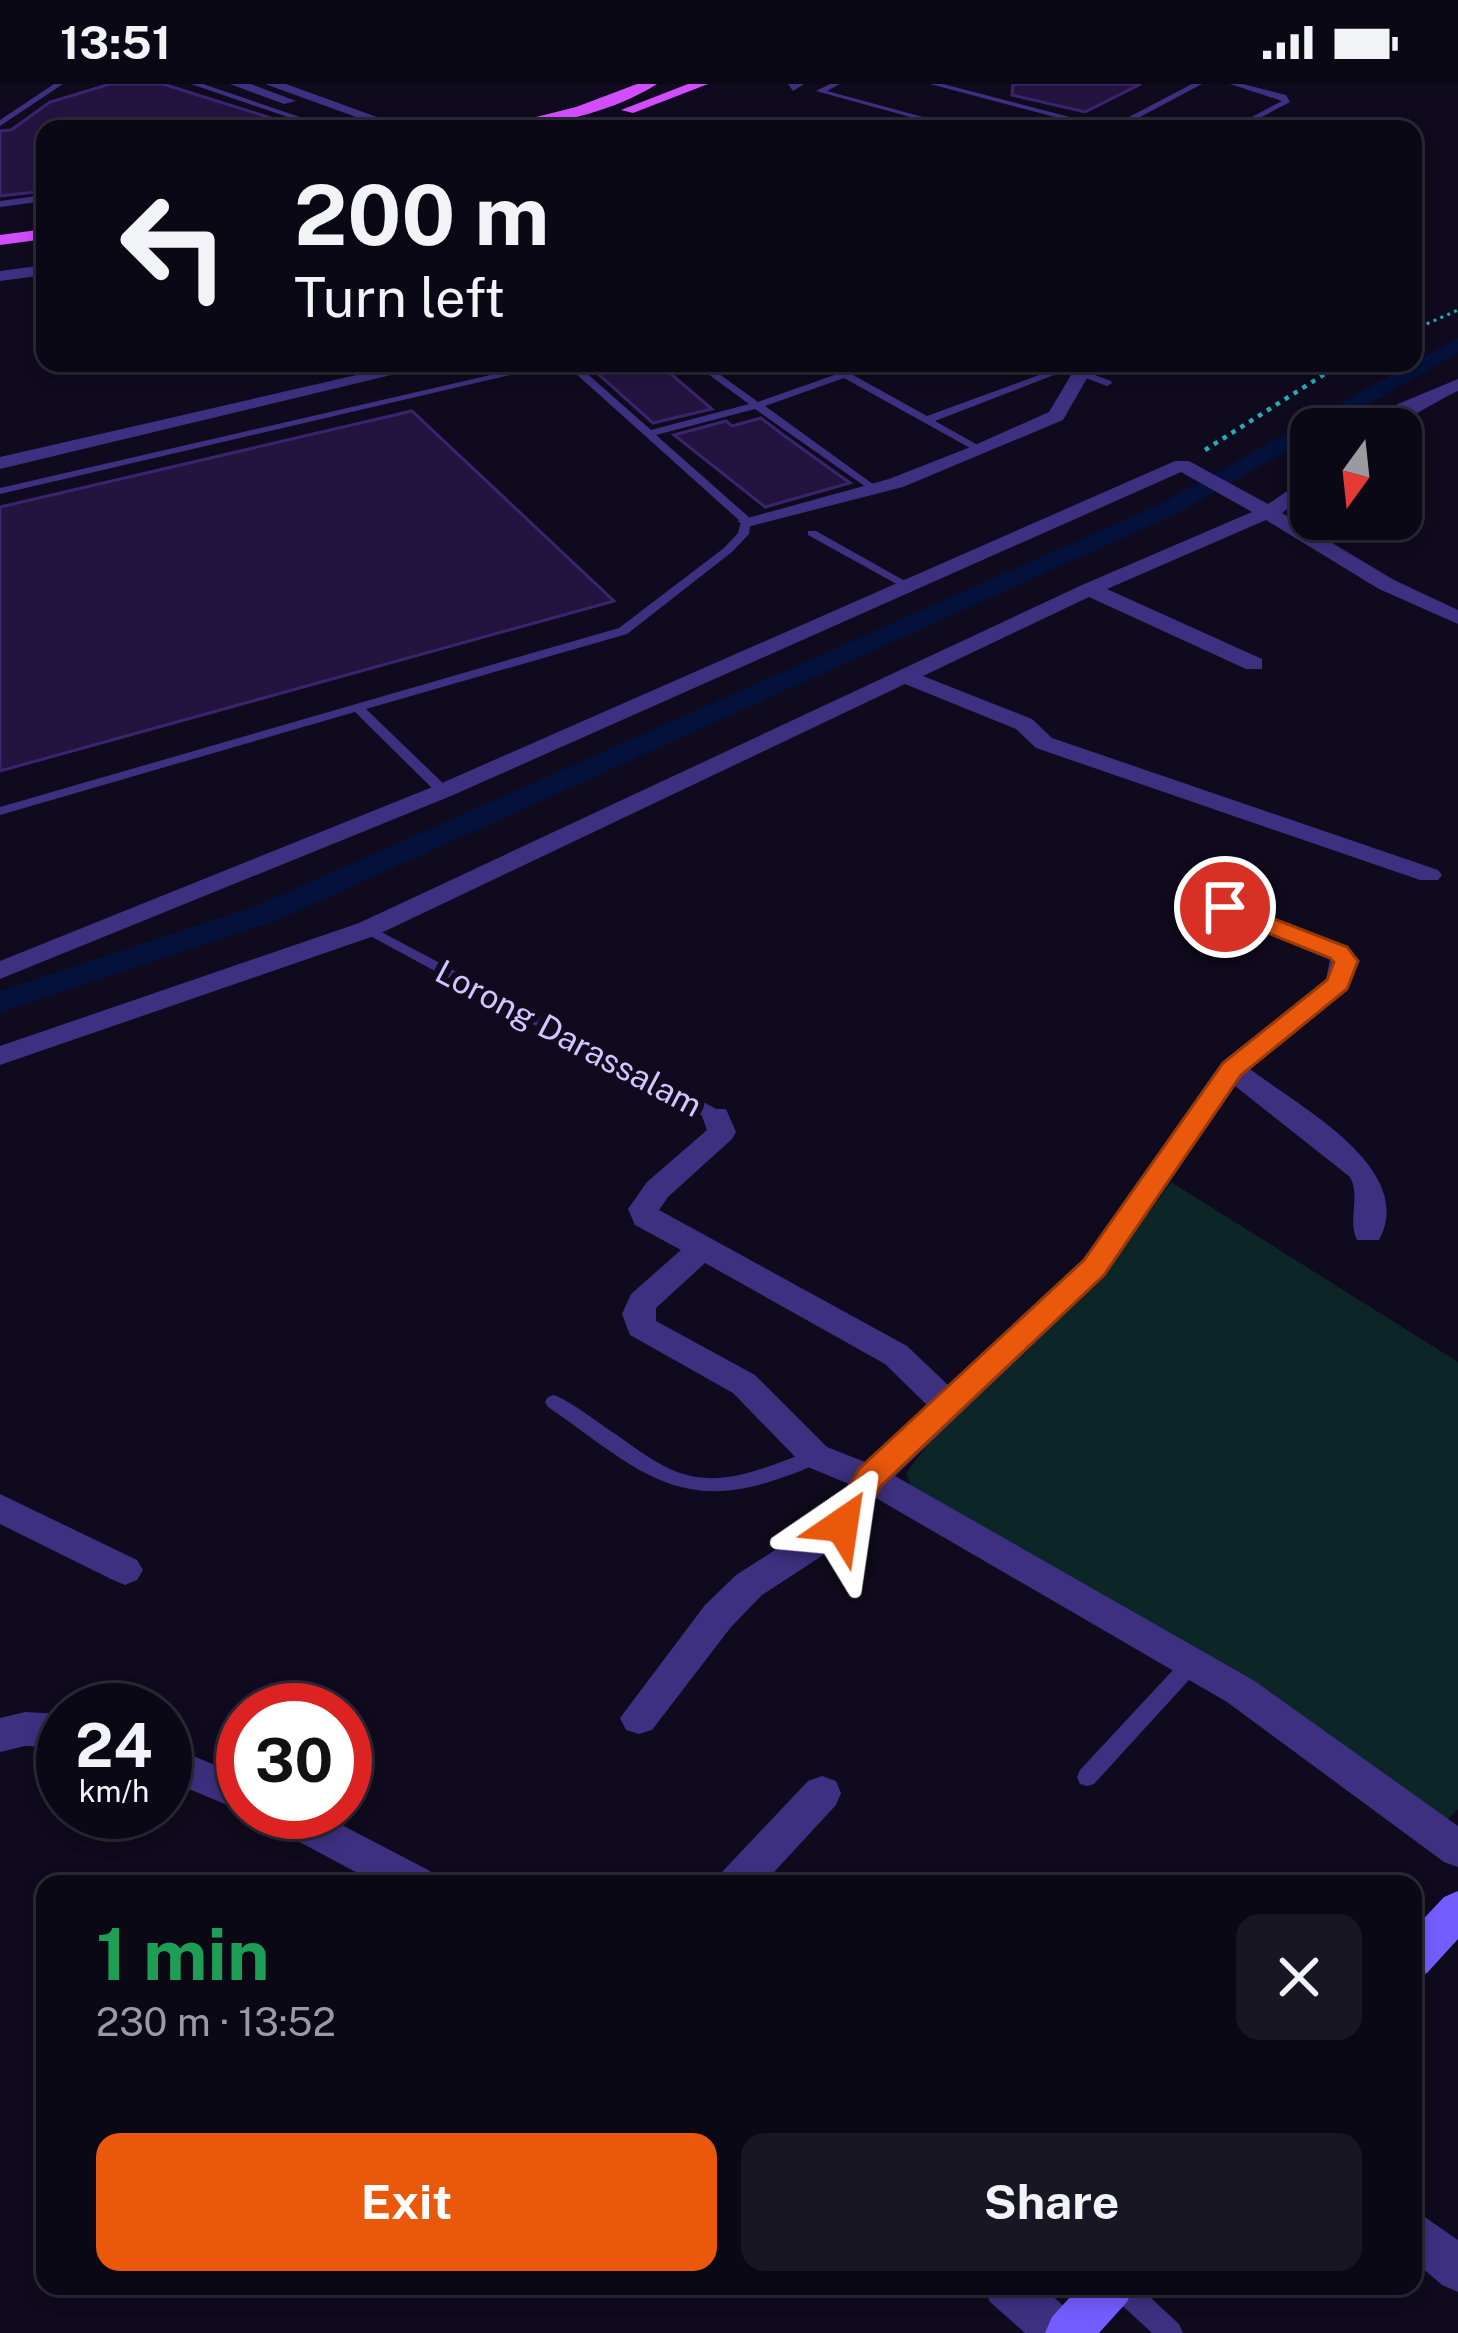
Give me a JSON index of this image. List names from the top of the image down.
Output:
{
  "streets": {
    "street": ["Lorong Darassalam"]
  },
  "north": "bottom",
  "page": {
    "status": "13:51",
    "turn": ["200 m", "Turn left"],
    "speed": "24 km/h",
    "limit": "30",
    "heading": ["1 min", "230 m · 13:52"],
    "buttons": ["Exit", "Share"]
  }
}
